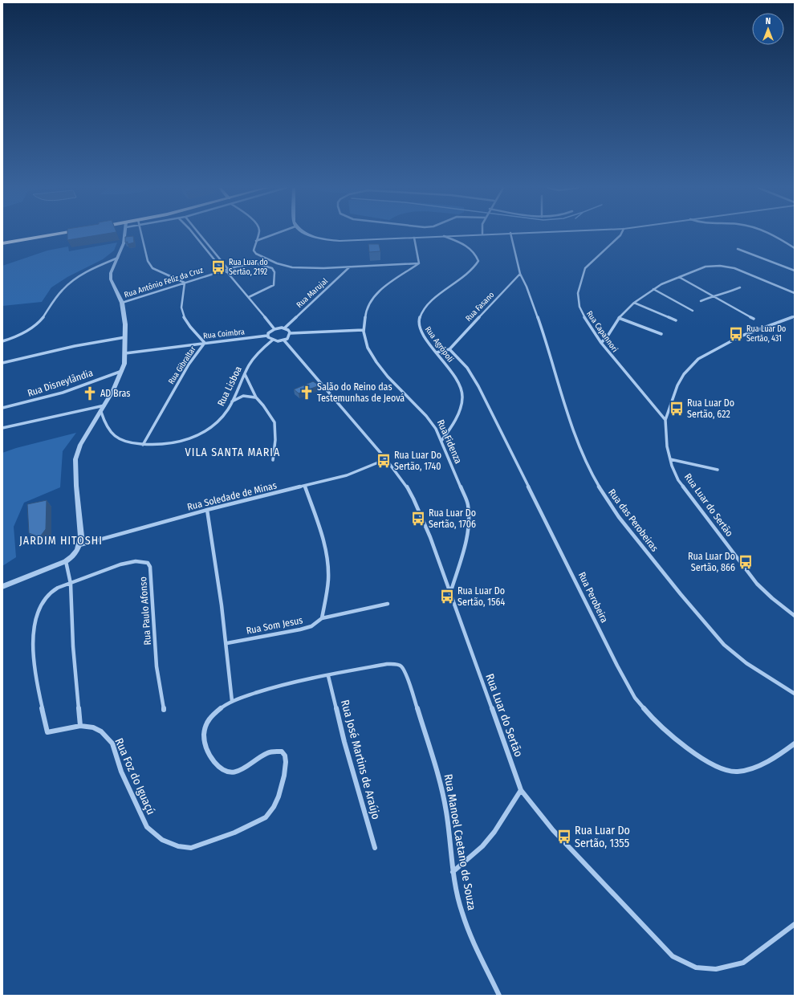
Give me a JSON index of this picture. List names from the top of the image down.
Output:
{
  "streets": {
    "street": [
      "Rua Antônio Feliz da Cruz",
      "Rua Marujal",
      "Rua Fasano",
      "Rua Capannori",
      "Rua Coimbra",
      "Rua Agrópoli",
      "Rua Gibraltar",
      "Rua Disneylândia",
      "Rua Lisboa",
      "Rua Fidenza",
      "Rua Soledade de Minas",
      "Rua Luar do Sertão",
      "Rua das Perobeiras",
      "Rua Perobeira",
      "Rua Paulo Afonso",
      "Rua Som Jesus",
      "Rua José Martins de Araújo",
      "Rua Foz do Iguaçú",
      "Rua Manoel Caetano de Souza"
    ]
  },
  "crossings": [
    ["Rua Antônio Feliz da Cruz", "Rua Gibraltar"],
    ["Rua Fasano", "Rua das Perobeiras"],
    ["Rua Fasano", "Rua Perobeira"],
    ["Rua Capannori", "Rua Luar do Sertão"],
    ["Rua Coimbra", "Rua Gibraltar"],
    ["Rua Agrópoli", "Rua Fidenza"],
    ["Rua Gibraltar", "Rua Lisboa"],
    ["Rua Fidenza", "Rua Luar do Sertão"],
    ["Rua Soledade de Minas", "Rua Luar do Sertão"],
    ["Rua Paulo Afonso", "Rua Foz do Iguaçú"],
    ["Rua José Martins de Araújo", "Rua Foz do Iguaçú"],
    ["Rua Foz do Iguaçú", "Rua Manoel Caetano de Souza"]
  ],
  "districts": ["VILA SANTA MARIA", "JARDIM HITOSHI"],
  "places": {
    "bus stop": [
      "Rua Luar do Sertão, 2192",
      "Rua Luar Do Sertão, 431",
      "Rua Luar Do Sertão, 622",
      "Rua Luar Do Sertão, 1740",
      "Rua Luar Do Sertão, 1706",
      "Rua Luar Do Sertão, 866",
      "Rua Luar Do Sertão, 1564",
      "Rua Luar Do Sertão, 1355"
    ],
    "church": ["Salão do Reino das Testemunhas de Jeová", "AD Bras"]
  },
  "north": "top"
}
